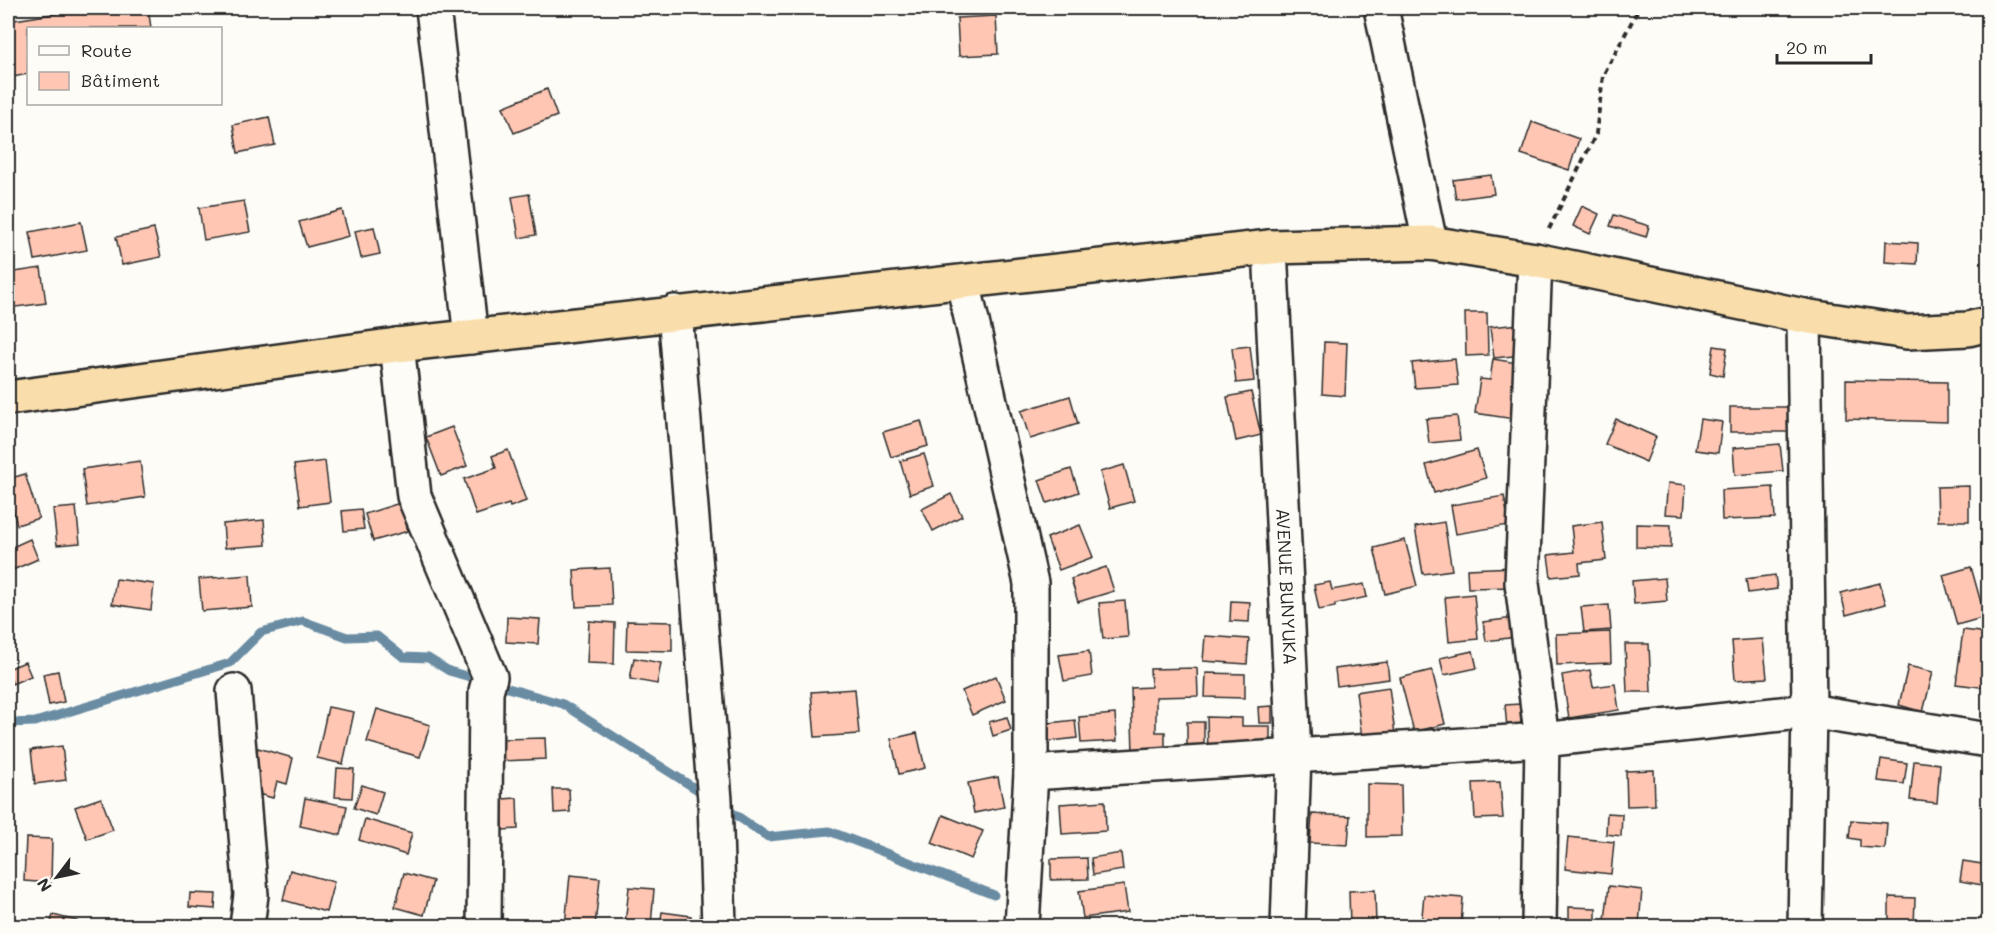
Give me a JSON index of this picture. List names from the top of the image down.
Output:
{
  "streets": {
    "street": ["AVENUE BUNYUKA"]
  },
  "legend": ["Route", "Bâtiment"],
  "scale_bar": "20 m",
  "north": "bottom left"
}
